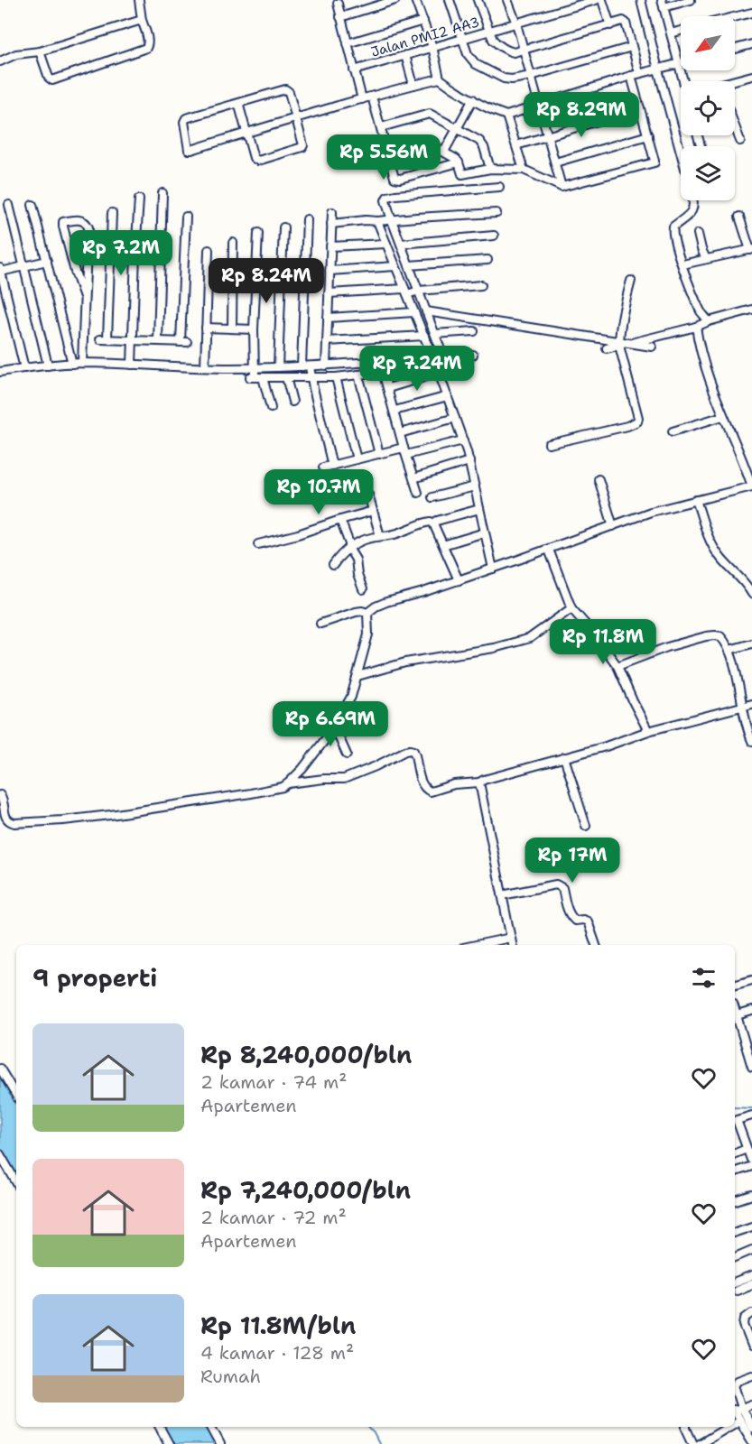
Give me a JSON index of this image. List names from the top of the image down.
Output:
{
  "streets": {
    "street": ["Jalan PMI2 AA3"]
  },
  "north": "bottom left",
  "page": {
    "price": [
      "Rp 8.29M",
      "Rp 5.56M",
      "Rp 7.2M",
      "Rp 8.24M",
      "Rp 7.24M",
      "Rp 10.7M",
      "Rp 11.8M",
      "Rp 6.69M",
      "Rp 17M"
    ],
    "heading": "9 properti",
    "list": [
      {
        "name": "Rp 8,240,000/bln",
        "note": "2 kamar · 74 m² · Apartemen"
      },
      {
        "name": "Rp 7,240,000/bln",
        "note": "2 kamar · 72 m² · Apartemen"
      },
      {
        "name": "Rp 11.8M/bln",
        "note": "4 kamar · 128 m² · Rumah"
      }
    ]
  }
}
